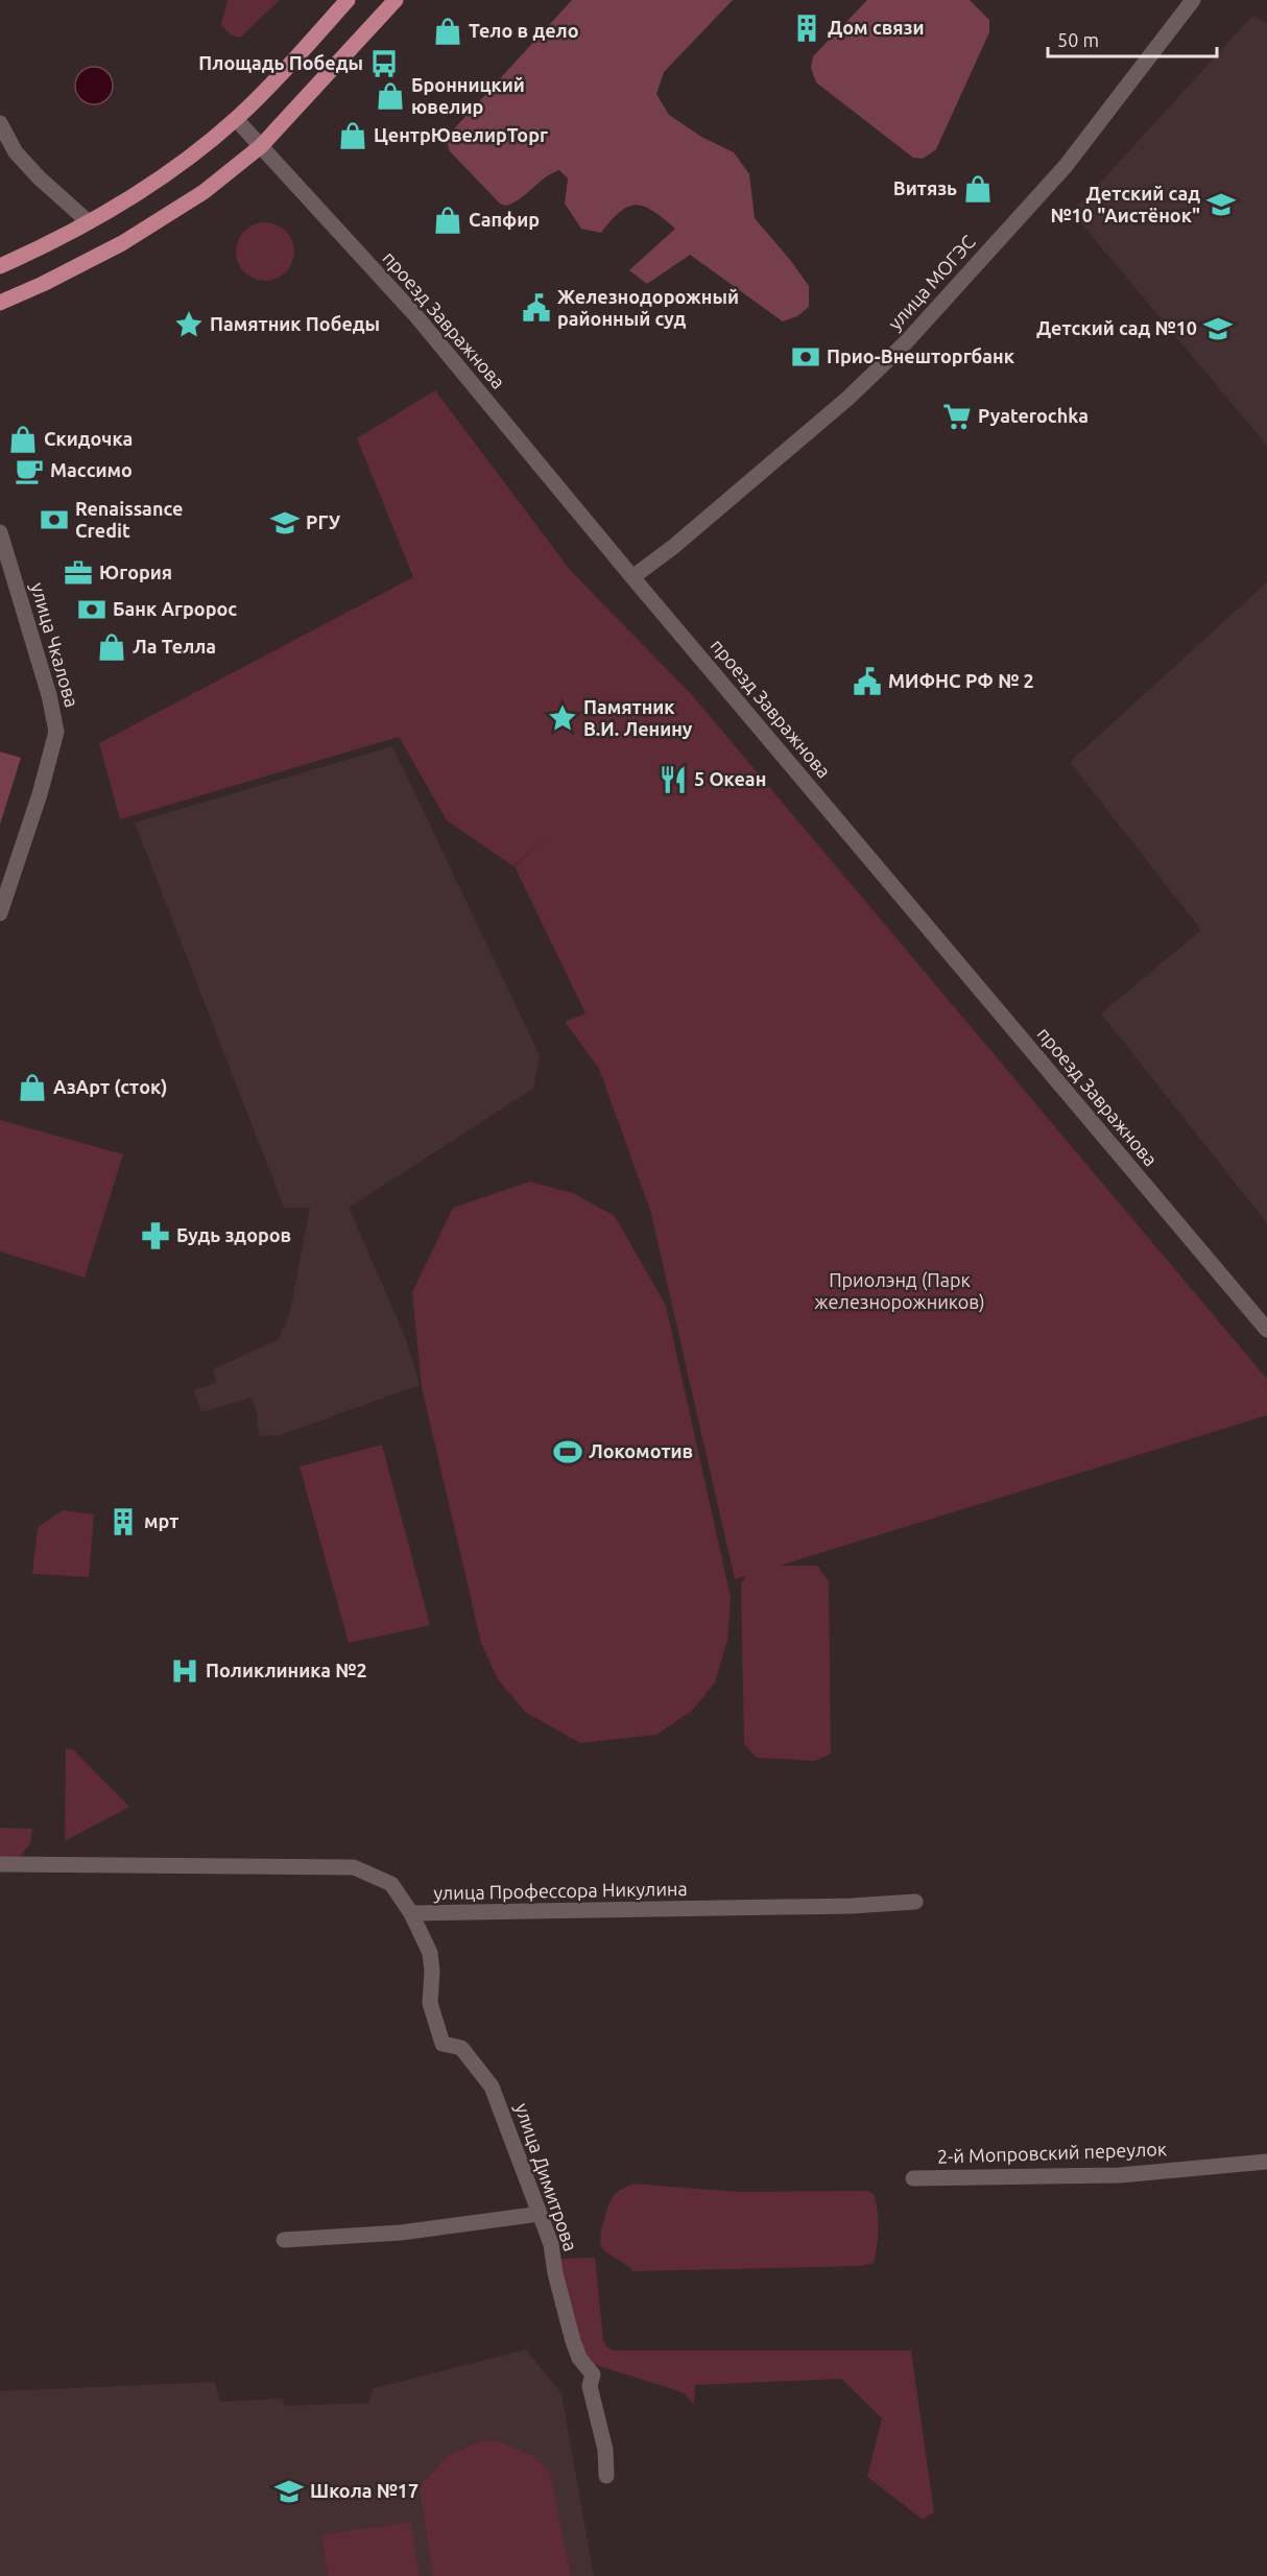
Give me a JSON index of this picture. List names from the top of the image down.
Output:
{
  "streets": {
    "street": [
      "улица МОГЭС",
      "проезд Завражнова",
      "улица Чкалова",
      "улица Профессора Никулина",
      "2-й Мопровский переулок",
      "улица Димитрова"
    ]
  },
  "crossings": [
    ["улица МОГЭС", "проезд Завражнова"],
    ["улица Профессора Никулина", "улица Димитрова"]
  ],
  "parks": ["Приолэнд (Парк железнорожников)"],
  "places": {
    "building": ["Дом связи", "мрт"],
    "shop": [
      "Тело в дело",
      "Бронницкий ювелир",
      "ЦентрЮвелирТорг",
      "Витязь",
      "Сапфир",
      "Скидочка",
      "Ла Телла",
      "АзАрт (сток)"
    ],
    "bus stop": ["Площадь Победы"],
    "school or university": [
      "Детский сад №10 \"Аистёнок\"",
      "Детский сад №10",
      "РГУ",
      "Школа №17"
    ],
    "public building": ["Железнодорожный районный суд", "МИФНС РФ № 2"],
    "place": ["Памятник Победы", "Памятник В.И. Ленину"],
    "bank": ["Прио-Внешторгбанк", "Renaissance Credit", "Банк Агророс"],
    "supermarket": ["Pyaterochka"],
    "cafe": ["Массимо"],
    "office": ["Югория"],
    "restaurant": ["5 Океан"],
    "pharmacy": ["Будь здоров"],
    "sports": ["Локомотив"],
    "hospital": ["Поликлиника №2"]
  },
  "scale_bar": "50 m"
}
